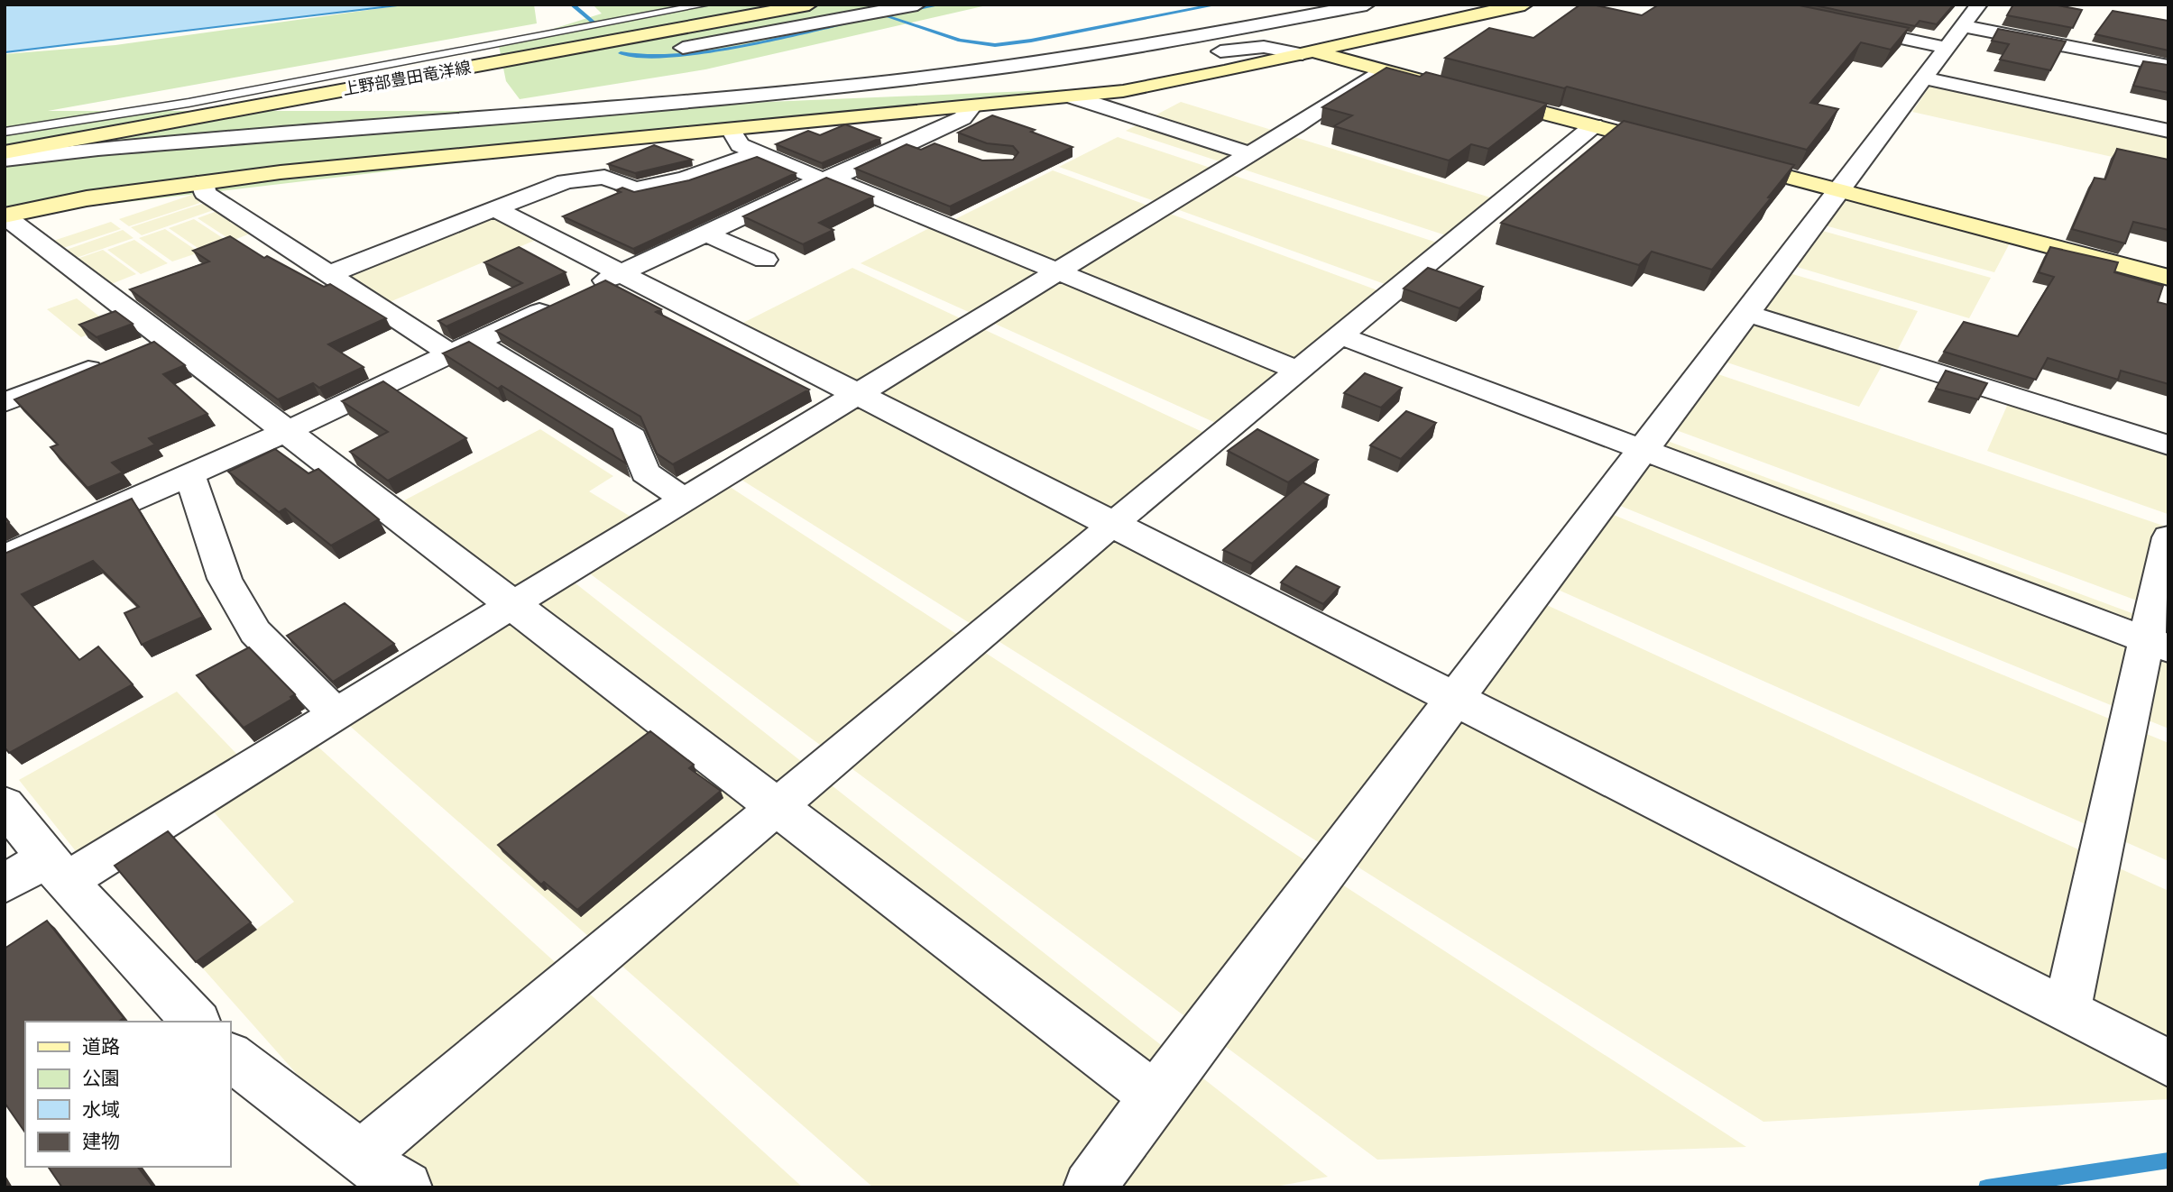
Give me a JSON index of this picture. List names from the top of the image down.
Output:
{
  "streets": {
    "street": ["上野部豊田竜洋線"]
  },
  "legend": [
    "道路",
    "公園",
    "水域",
    "建物"
  ]
}
